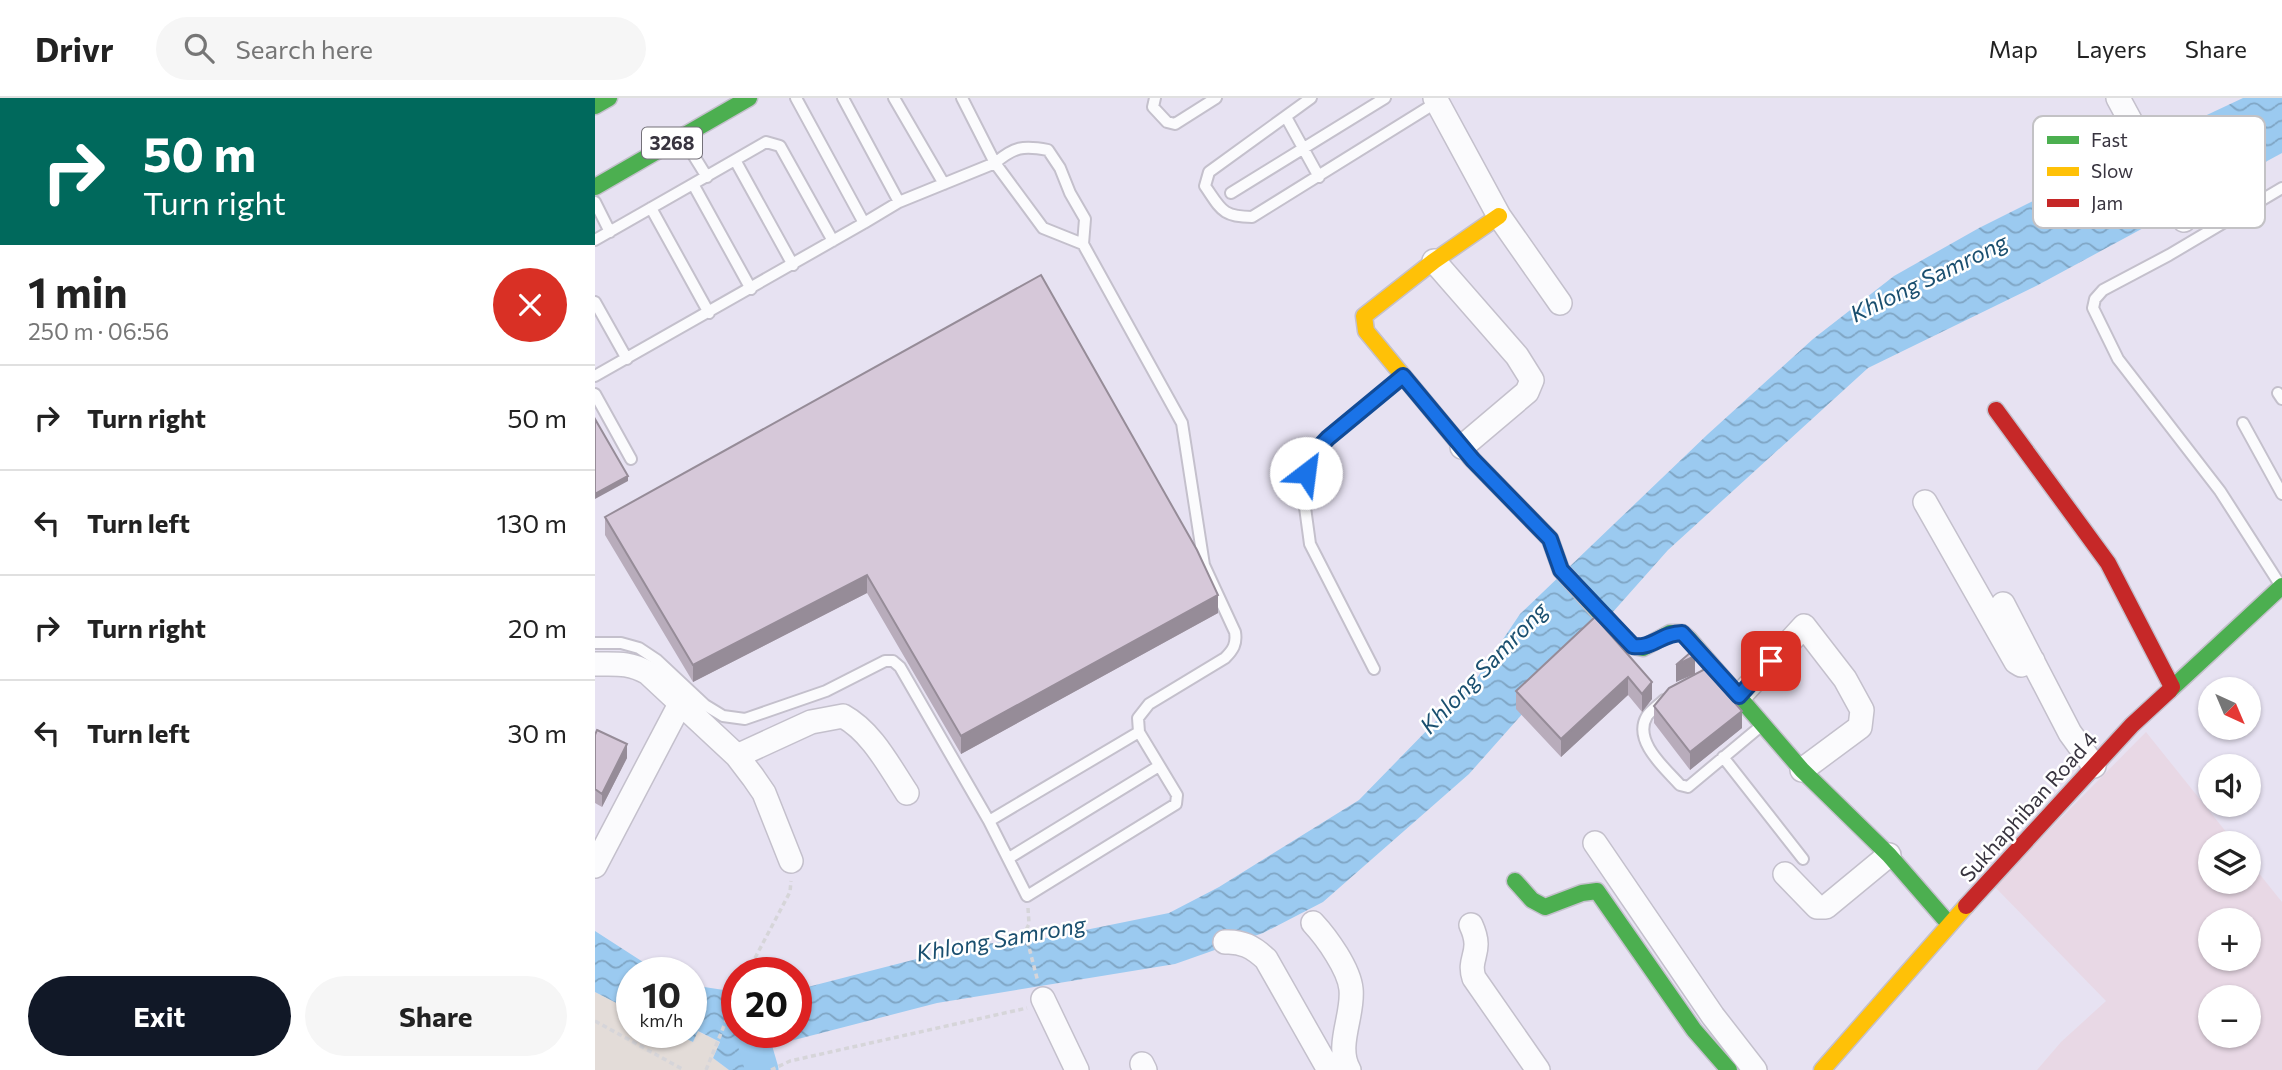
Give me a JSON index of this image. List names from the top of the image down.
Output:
{
  "streets": {
    "street": ["3268", "Sukhaphiban Road 4"]
  },
  "water": ["Khlong Samrong"],
  "legend": ["Fast", "Slow", "Jam"],
  "north": "bottom right",
  "page": {
    "header": "Drivr",
    "search": "Search here",
    "nav": ["Map", "Layers", "Share"],
    "turn": ["50 m", "Turn right"],
    "heading": ["1 min", "250 m · 06:56"],
    "list": [
      {
        "name": "Turn right",
        "value": "50 m"
      },
      {
        "name": "Turn left",
        "value": "130 m"
      },
      {
        "name": "Turn right",
        "value": "20 m"
      },
      {
        "name": "Turn left",
        "value": "30 m"
      }
    ],
    "map_buttons": ["+", "−"],
    "speed": "10 km/h",
    "limit": "20",
    "buttons": ["Exit", "Share"]
  }
}
